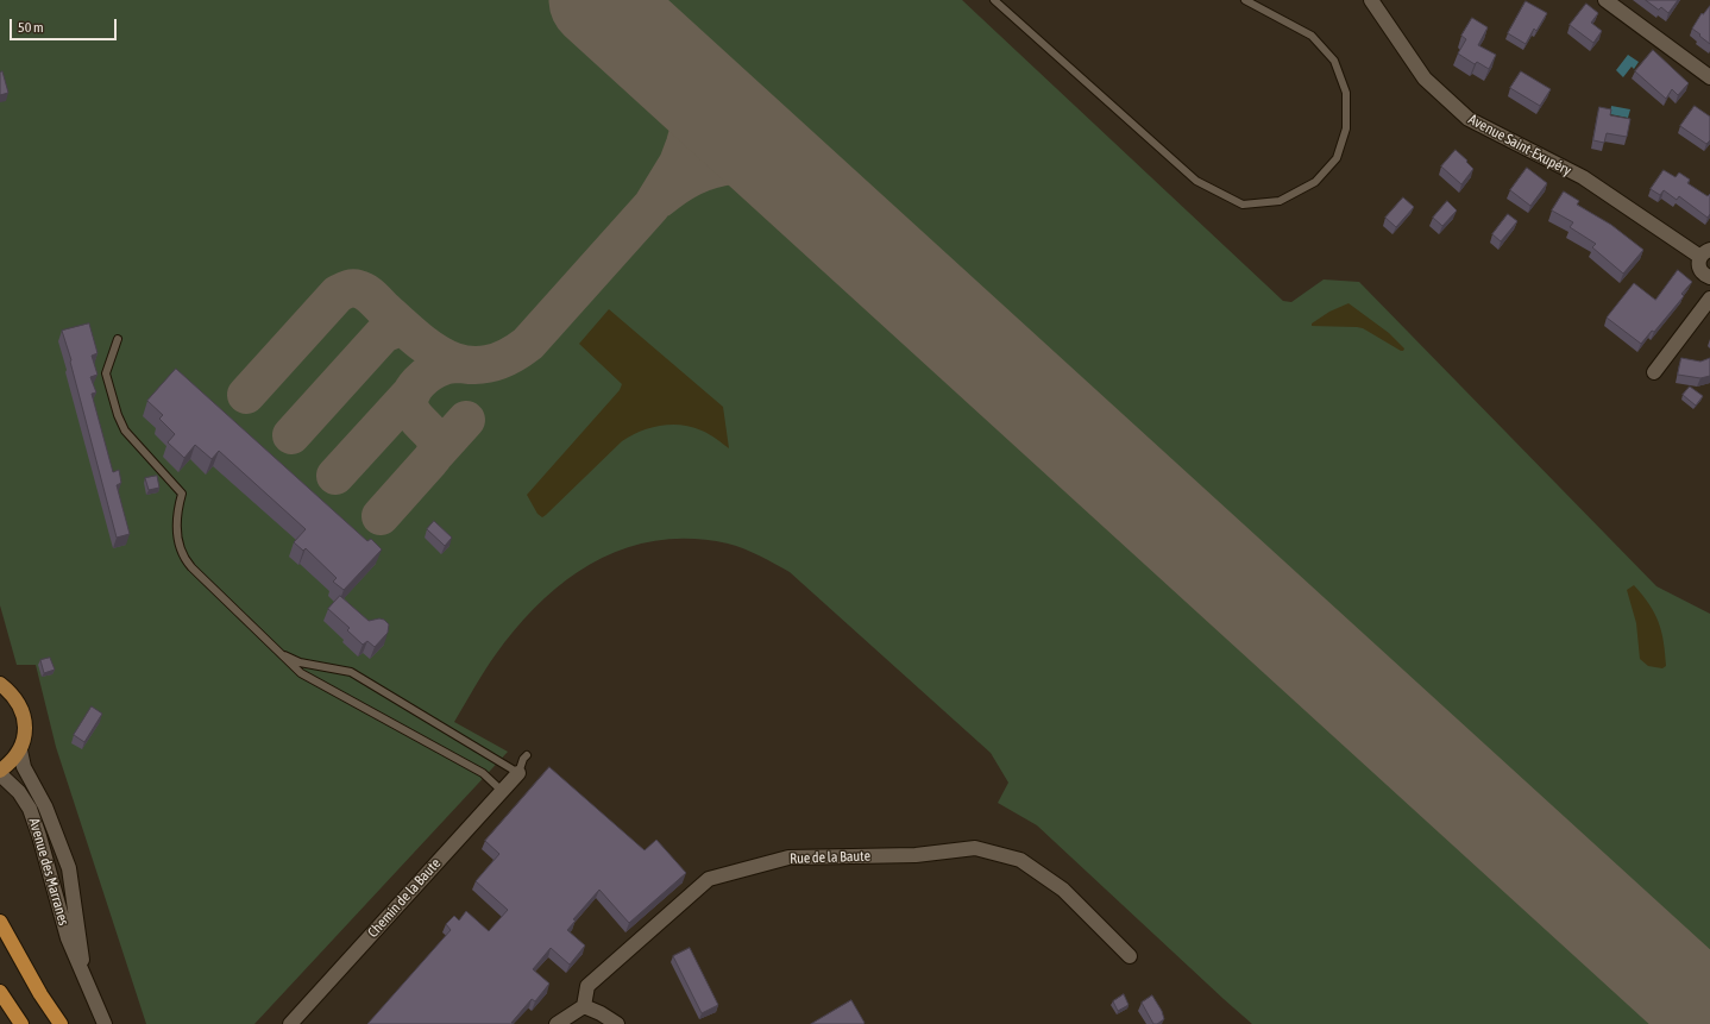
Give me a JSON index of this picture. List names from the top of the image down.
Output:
{
  "streets": {
    "street": [
      "Avenue Saint-Exupéry",
      "Rue de la Baute",
      "Avenue des Marranes",
      "Chemin de la Baute"
    ]
  },
  "scale_bar": "50 m"
}
